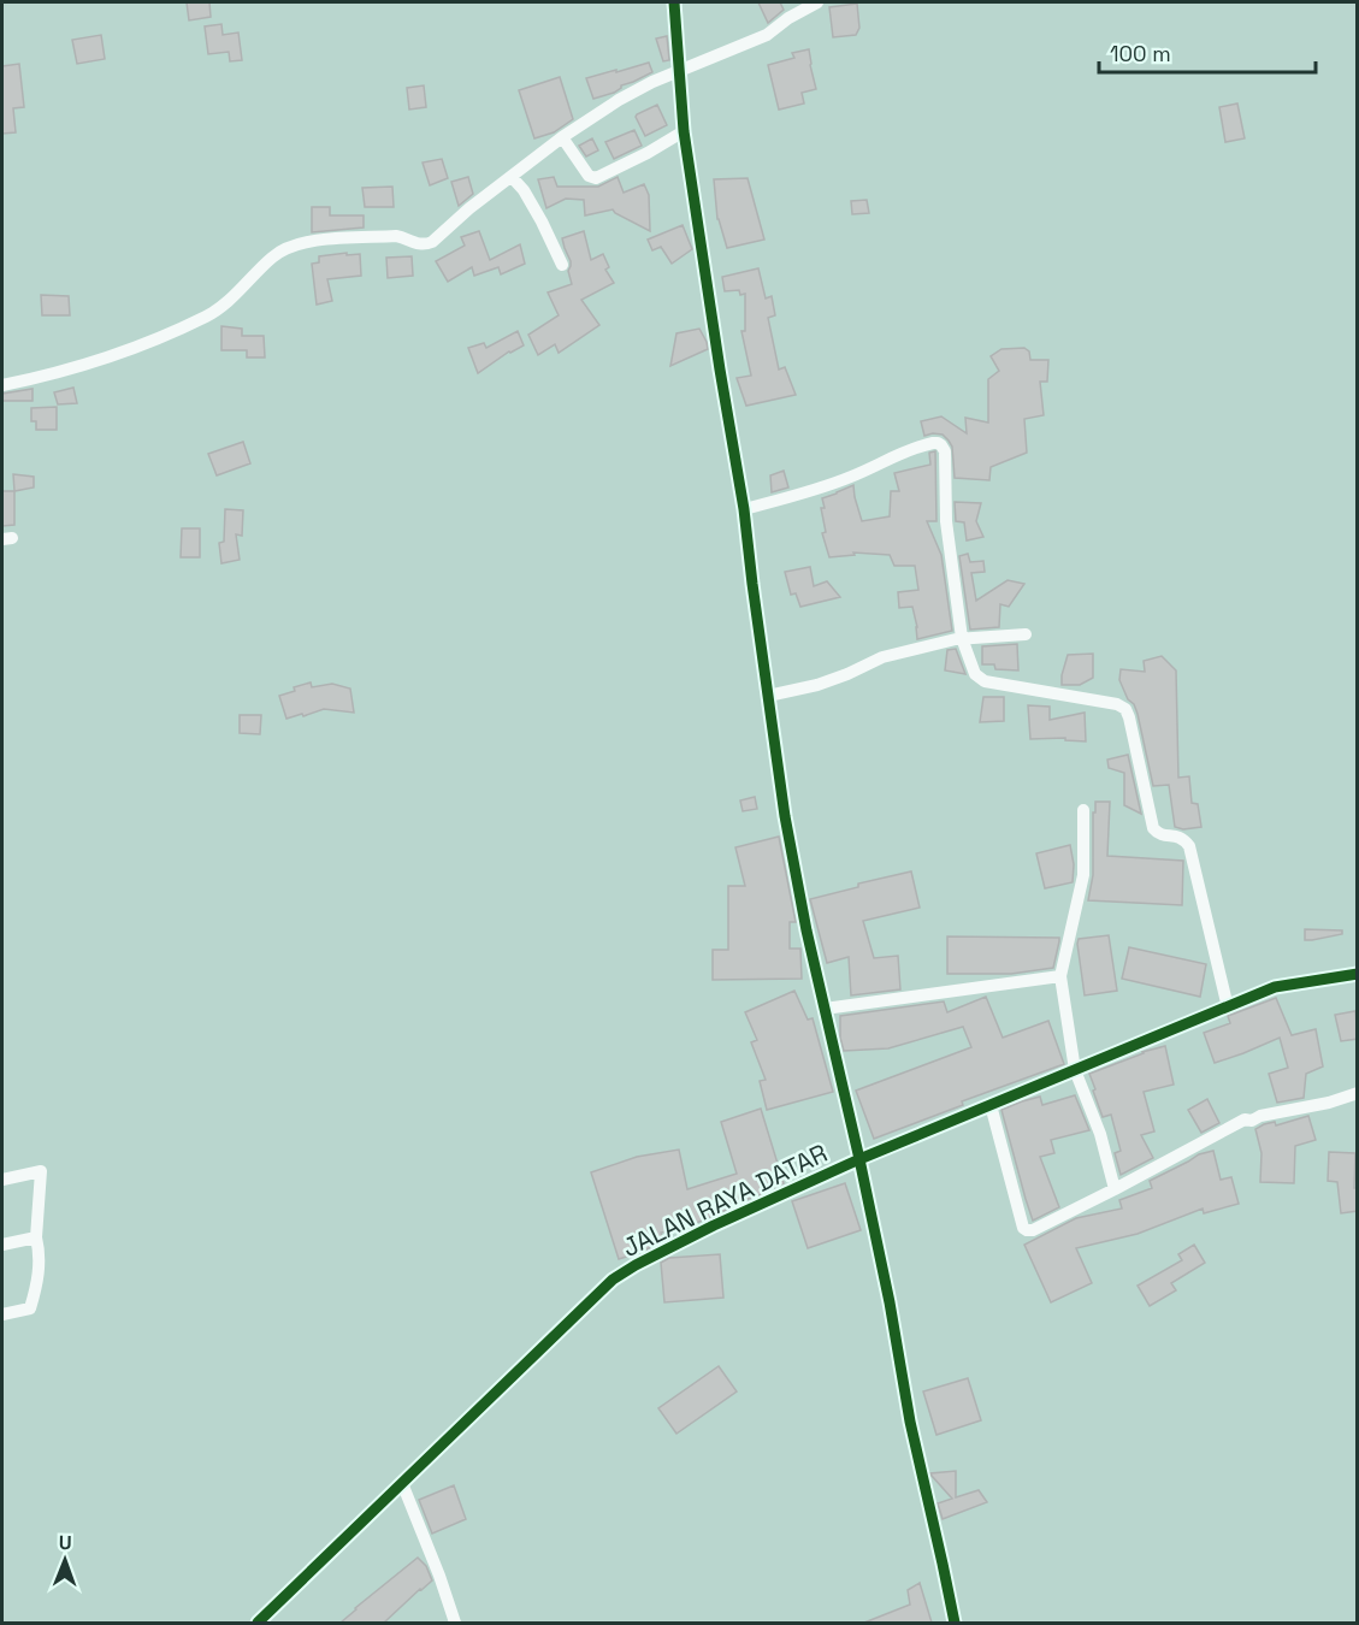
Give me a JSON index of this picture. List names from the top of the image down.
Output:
{
  "streets": {
    "street": ["JALAN RAYA DATAR"]
  },
  "scale_bar": "100 m",
  "north": "top"
}
